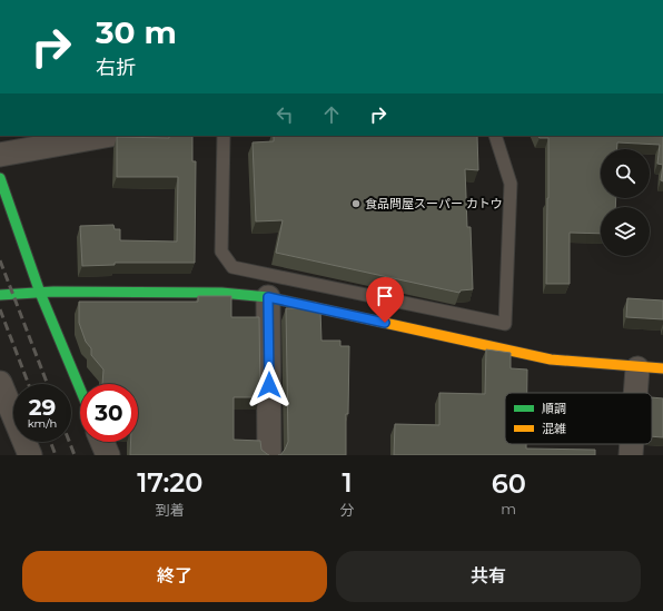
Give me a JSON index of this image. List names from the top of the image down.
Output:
{
  "places": ["食品問屋スーパー カトウ"],
  "legend": ["順調", "混雑"],
  "page": {
    "turn": ["30 m", "右折"],
    "speed": "29 km/h",
    "limit": "30",
    "eta": [
      "17:20",
      "到着",
      "1",
      "分",
      "60",
      "m"
    ],
    "buttons": ["終了", "共有"]
  }
}
